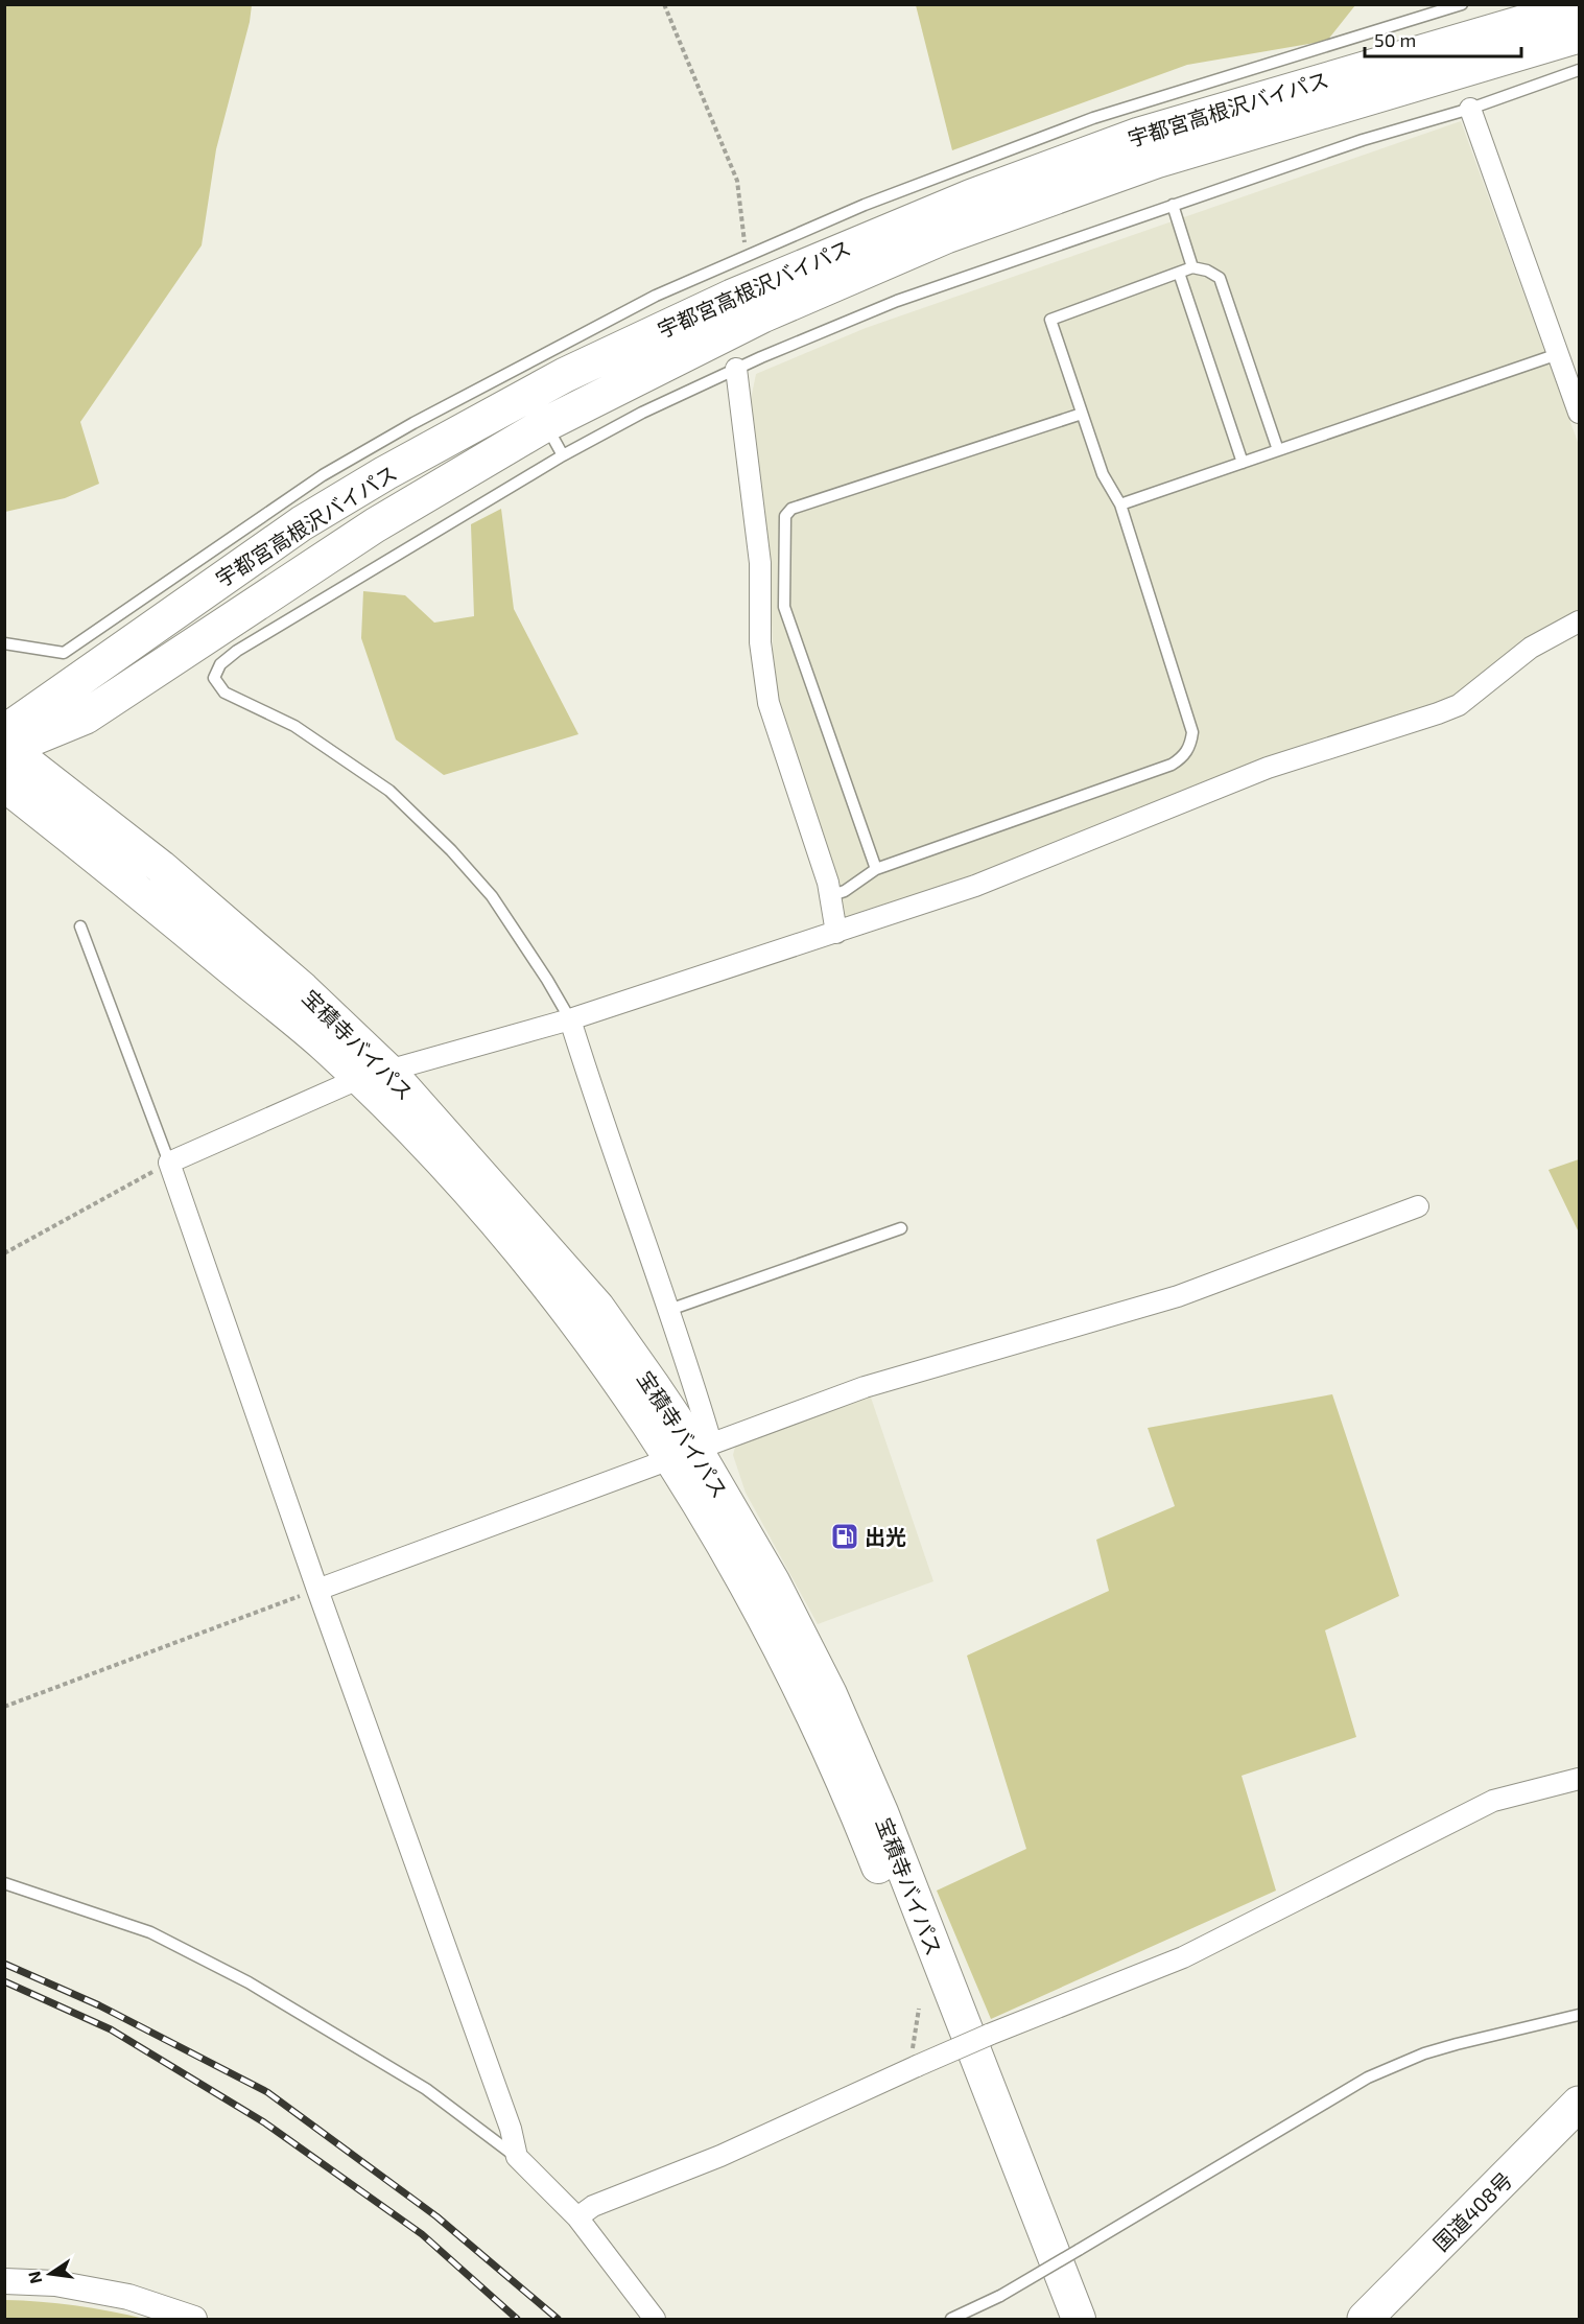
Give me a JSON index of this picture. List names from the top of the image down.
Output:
{
  "streets": {
    "highway": ["宇都宮高根沢バイパス", "国道408号"],
    "main road": ["宝積寺バイパス"]
  },
  "crossings": [
    ["宇都宮高根沢バイパス", "宝積寺バイパス"]
  ],
  "places": {
    "fuel station": ["出光"]
  },
  "scale_bar": "50 m",
  "north": "left"
}
